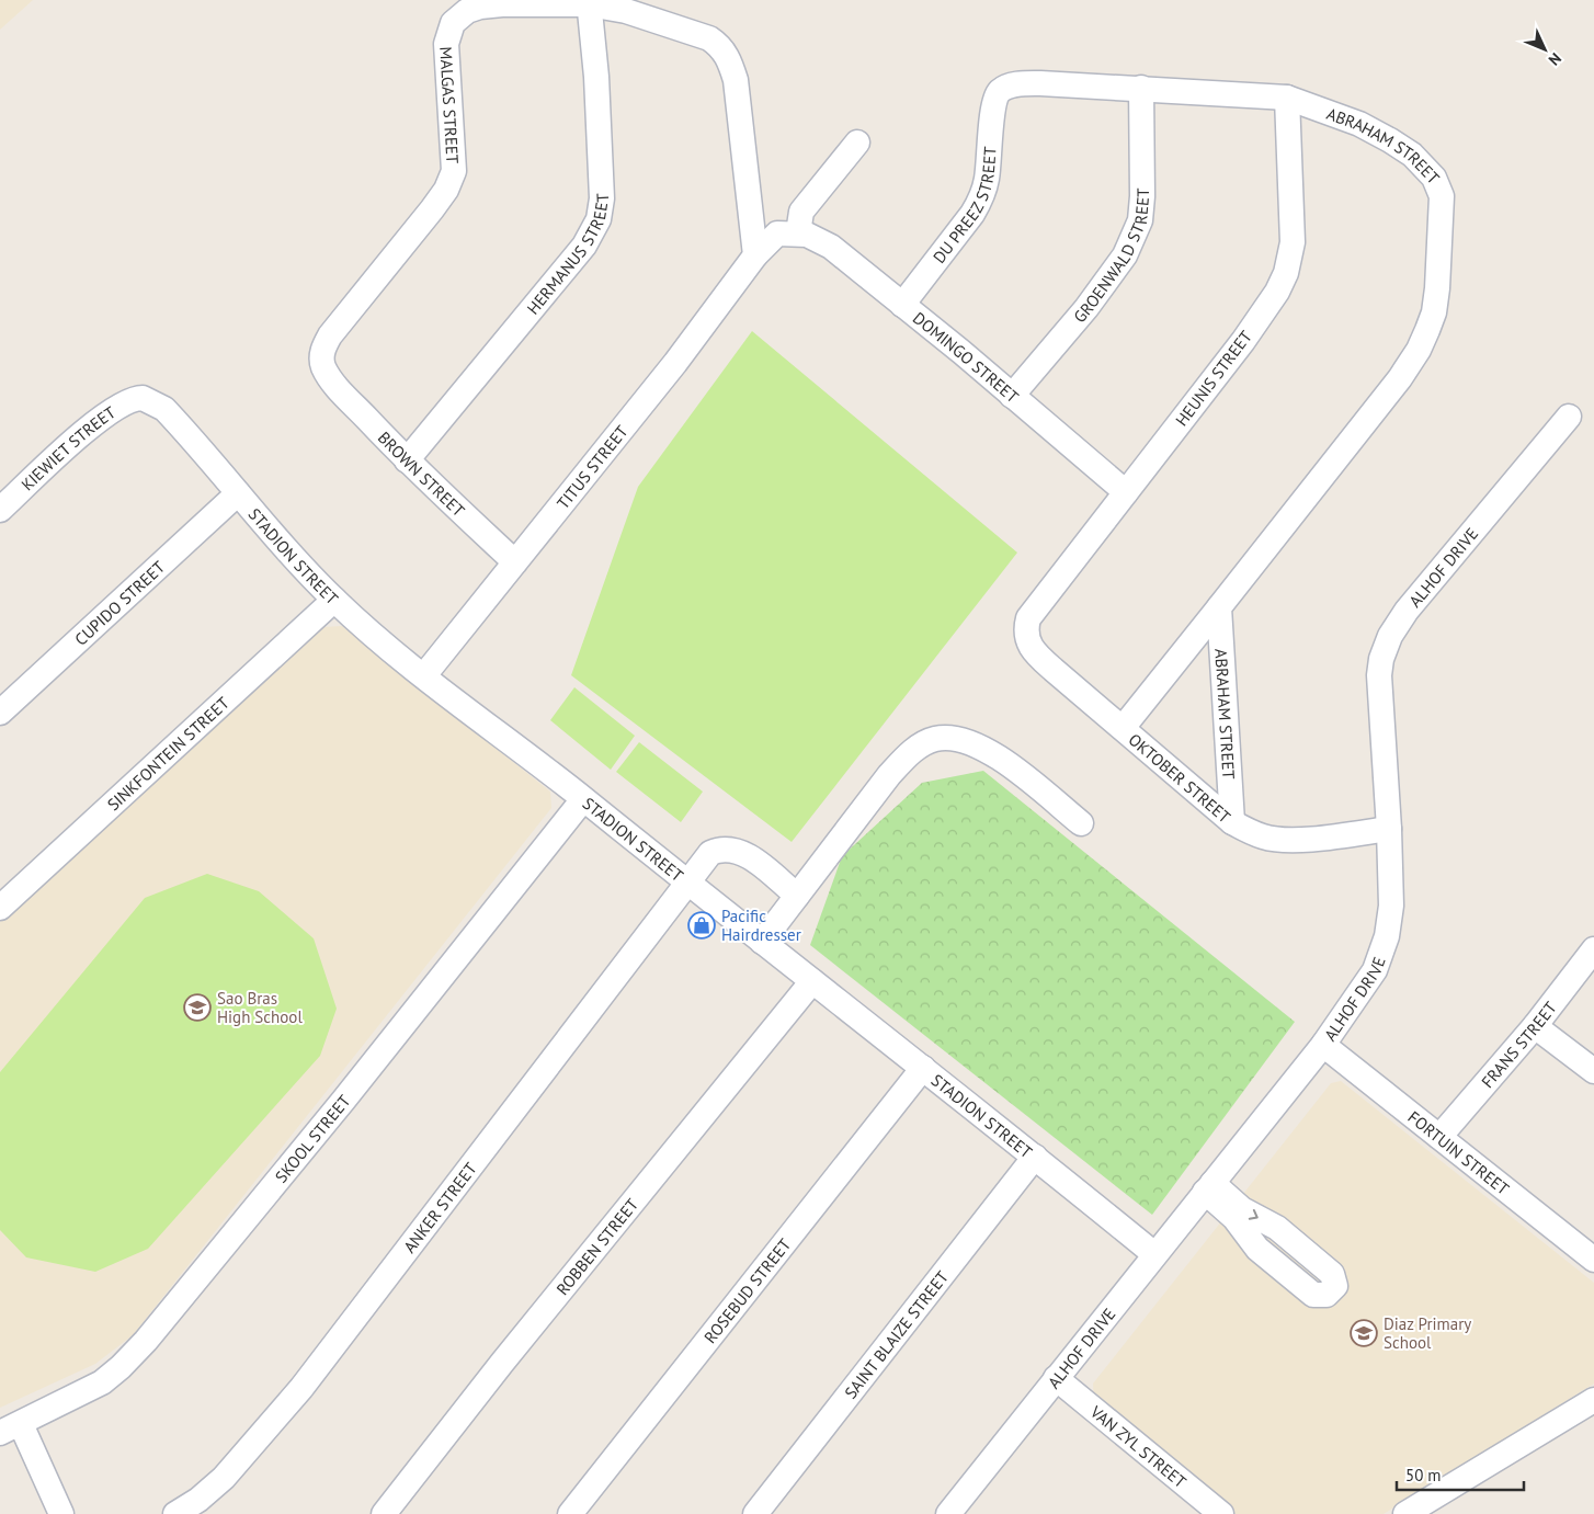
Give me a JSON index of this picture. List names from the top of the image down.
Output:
{
  "streets": {
    "street": [
      "MALGAS STREET",
      "ABRAHAM STREET",
      "DU PREEZ STREET",
      "HERMANUS STREET",
      "GROENWALD STREET",
      "DOMINGO STREET",
      "HEUNIS STREET",
      "KIEWIET STREET",
      "TITUS STREET",
      "BROWN STREET",
      "STADION STREET",
      "ALHOF DRIVE",
      "CUPIDO STREET",
      "SINKFONTEIN STREET",
      "OKTOBER STREET",
      "FRANS STREET",
      "SKOOL STREET",
      "FORTUIN STREET",
      "ANKER STREET",
      "ROBBEN STREET",
      "ROSEBUD STREET",
      "SAINT BLAIZE STREET",
      "VAN ZYL STREET"
    ]
  },
  "crossings": [
    ["MALGAS STREET", "HERMANUS STREET"],
    ["MALGAS STREET", "BROWN STREET"],
    ["ABRAHAM STREET", "DU PREEZ STREET"],
    ["ABRAHAM STREET", "GROENWALD STREET"],
    ["ABRAHAM STREET", "HEUNIS STREET"],
    ["ABRAHAM STREET", "OKTOBER STREET"],
    ["DU PREEZ STREET", "DOMINGO STREET"],
    ["HERMANUS STREET", "BROWN STREET"],
    ["GROENWALD STREET", "DOMINGO STREET"],
    ["DOMINGO STREET", "HEUNIS STREET"],
    ["DOMINGO STREET", "TITUS STREET"],
    ["HEUNIS STREET", "OKTOBER STREET"],
    ["KIEWIET STREET", "STADION STREET"],
    ["TITUS STREET", "BROWN STREET"],
    ["TITUS STREET", "STADION STREET"],
    ["STADION STREET", "ALHOF DRIVE"],
    ["STADION STREET", "CUPIDO STREET"],
    ["STADION STREET", "SINKFONTEIN STREET"],
    ["STADION STREET", "SKOOL STREET"],
    ["STADION STREET", "ANKER STREET"],
    ["STADION STREET", "ROBBEN STREET"],
    ["STADION STREET", "ROSEBUD STREET"],
    ["STADION STREET", "SAINT BLAIZE STREET"],
    ["ALHOF DRIVE", "OKTOBER STREET"],
    ["ALHOF DRIVE", "FORTUIN STREET"],
    ["ALHOF DRIVE", "VAN ZYL STREET"],
    ["FRANS STREET", "FORTUIN STREET"]
  ],
  "places": {
    "shop": ["Pacific Hairdresser"],
    "school or university": ["Sao Bras High School", "Diaz Primary School"]
  },
  "scale_bar": "50 m",
  "north": "bottom right"
}
